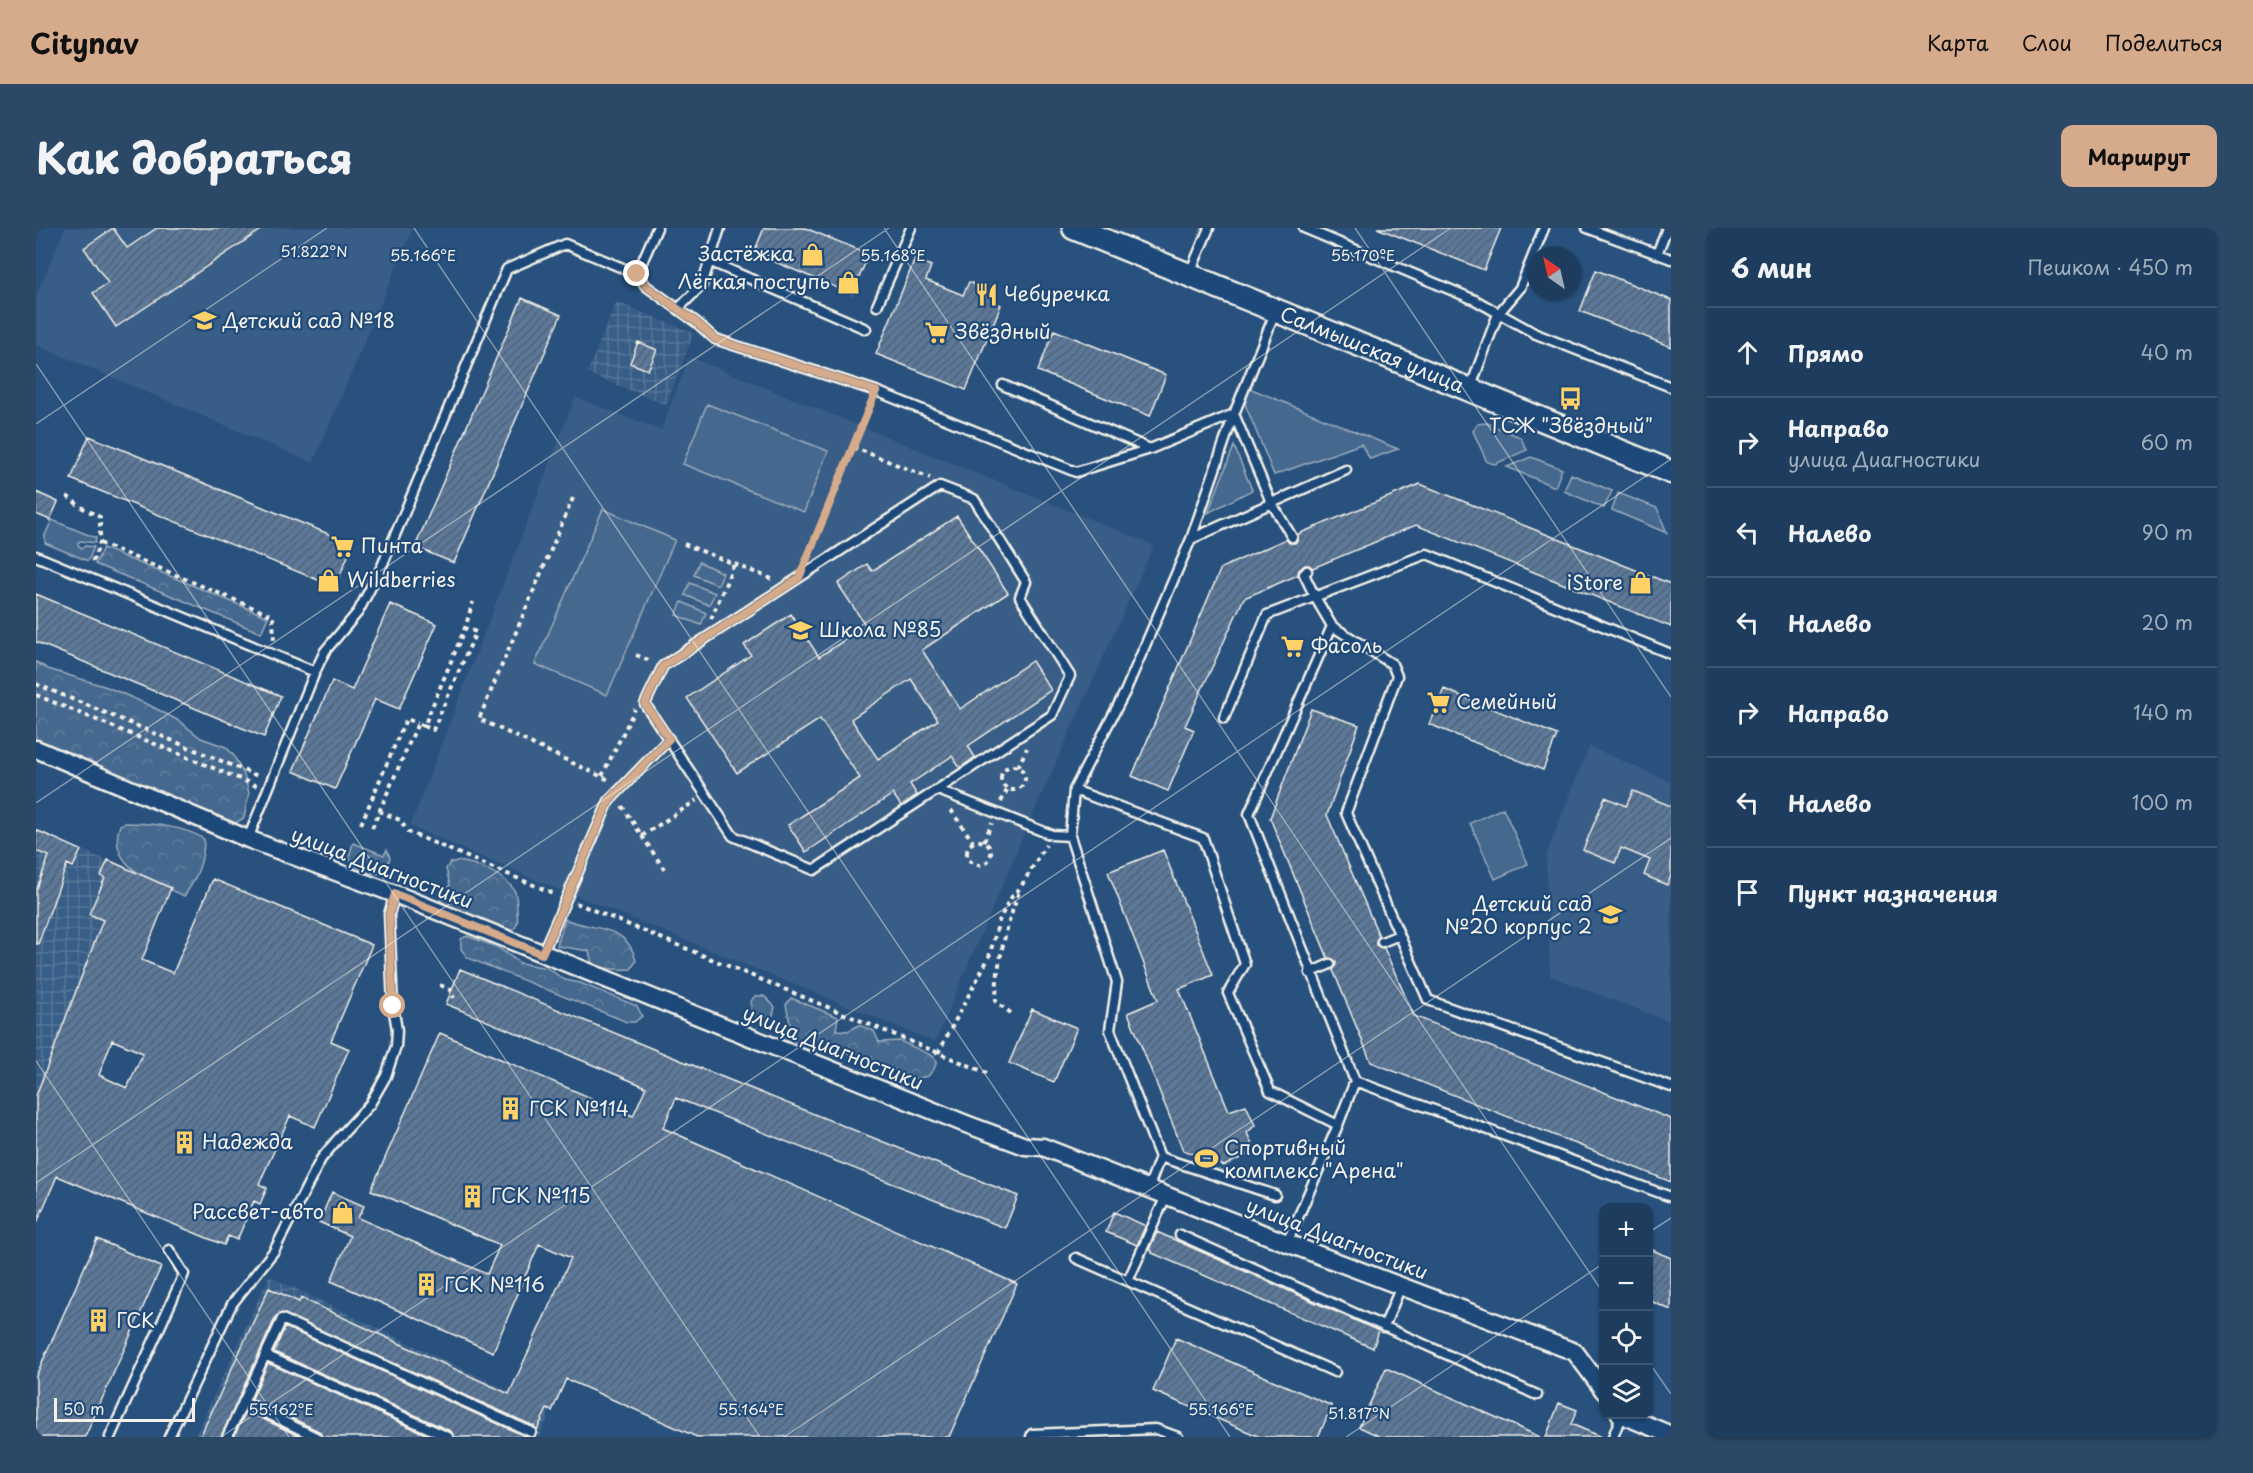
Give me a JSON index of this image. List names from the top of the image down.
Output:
{
  "streets": {
    "main road": ["Салмышская улица"],
    "street": ["улица Диагностики"]
  },
  "places": {
    "shop": [
      "Застёжка",
      "Лёгкая поступь",
      "Wildberries",
      "iStore",
      "Рассвет-авто"
    ],
    "restaurant": ["Чебуречка"],
    "school or university": ["Детский сад №18", "Школа №85", "Детский сад №20 корпус 2"],
    "supermarket": [
      "Звёздный",
      "Пинта",
      "Фасоль",
      "Семейный"
    ],
    "bus stop": ["ТСЖ \"Звёздный\""],
    "building": [
      "ГСК №114",
      "Надежда",
      "ГСК №115",
      "ГСК №116",
      "ГСК"
    ],
    "sports": ["Спортивный комплекс \"Арена\""]
  },
  "scale_bar": "50 m",
  "north": "top left",
  "page": {
    "header": "Citynav",
    "nav": ["Карта", "Слои", "Поделиться"],
    "title": "Как добраться",
    "buttons": "Маршрут",
    "heading": ["6 мин", "Пешком · 450 m"],
    "list": [
      ["Прямо", "40 m"],
      ["Направо", "улица Диагностики", "60 m"],
      ["Налево", "90 m"],
      ["Налево", "20 m"],
      ["Направо", "140 m"],
      ["Налево", "100 m"],
      "Пункт назначения"
    ],
    "map_buttons": ["+", "−"],
    "scale": "50 m"
  },
  "coordinates": [
    "51.822°N",
    "55.166°E",
    "55.168°E",
    "55.170°E",
    "55.162°E",
    "55.164°E",
    "51.817°N"
  ]
}
